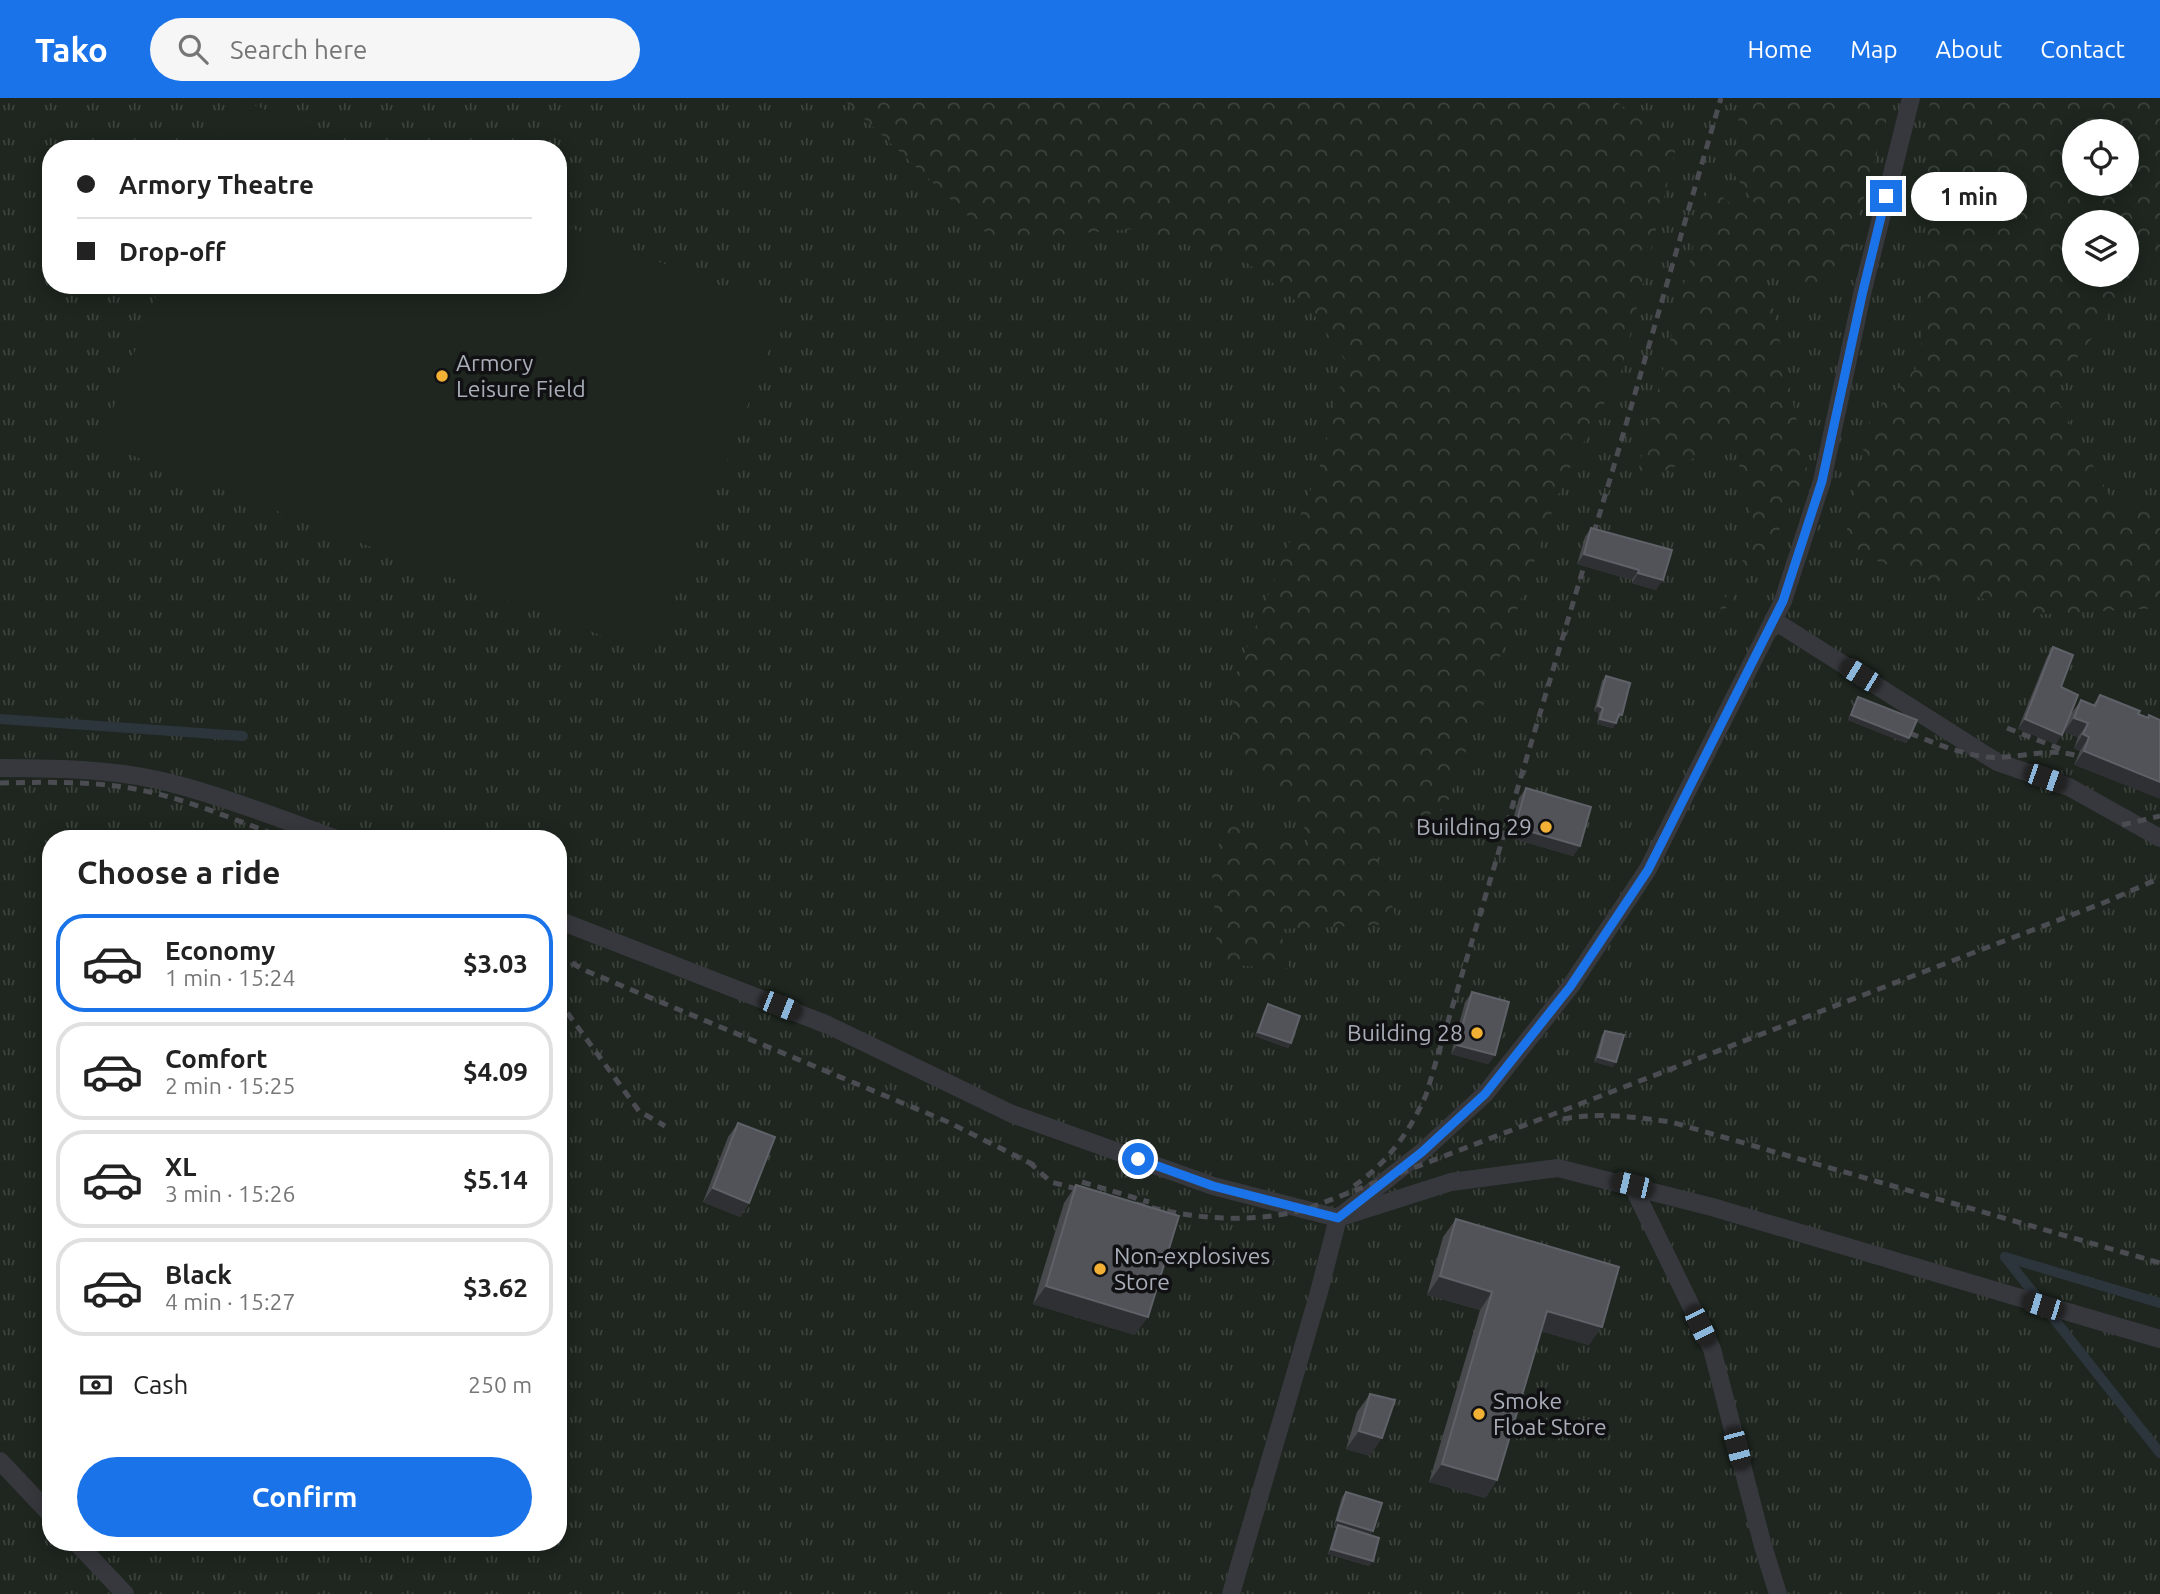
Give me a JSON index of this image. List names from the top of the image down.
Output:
{
  "places": [
    "Armory Leisure Field",
    "Building 29",
    "Building 28",
    "Non-explosives Store",
    "Smoke Float Store"
  ],
  "page": {
    "header": "Tako",
    "search": "Search here",
    "nav": [
      "Home",
      "Map",
      "About",
      "Contact"
    ],
    "banner": ["Armory Theatre", "Drop-off"],
    "bubble": "1 min",
    "heading": "Choose a ride",
    "list": [
      {
        "name": "Economy",
        "note": "1 min · 15:24",
        "value": "$3.03"
      },
      {
        "name": "Comfort",
        "note": "2 min · 15:25",
        "value": "$4.09"
      },
      {
        "name": "XL",
        "note": "3 min · 15:26",
        "value": "$5.14"
      },
      {
        "name": "Black",
        "note": "4 min · 15:27",
        "value": "$3.62"
      }
    ],
    "pay": ["Cash", "250 m"],
    "buttons": "Confirm"
  }
}
